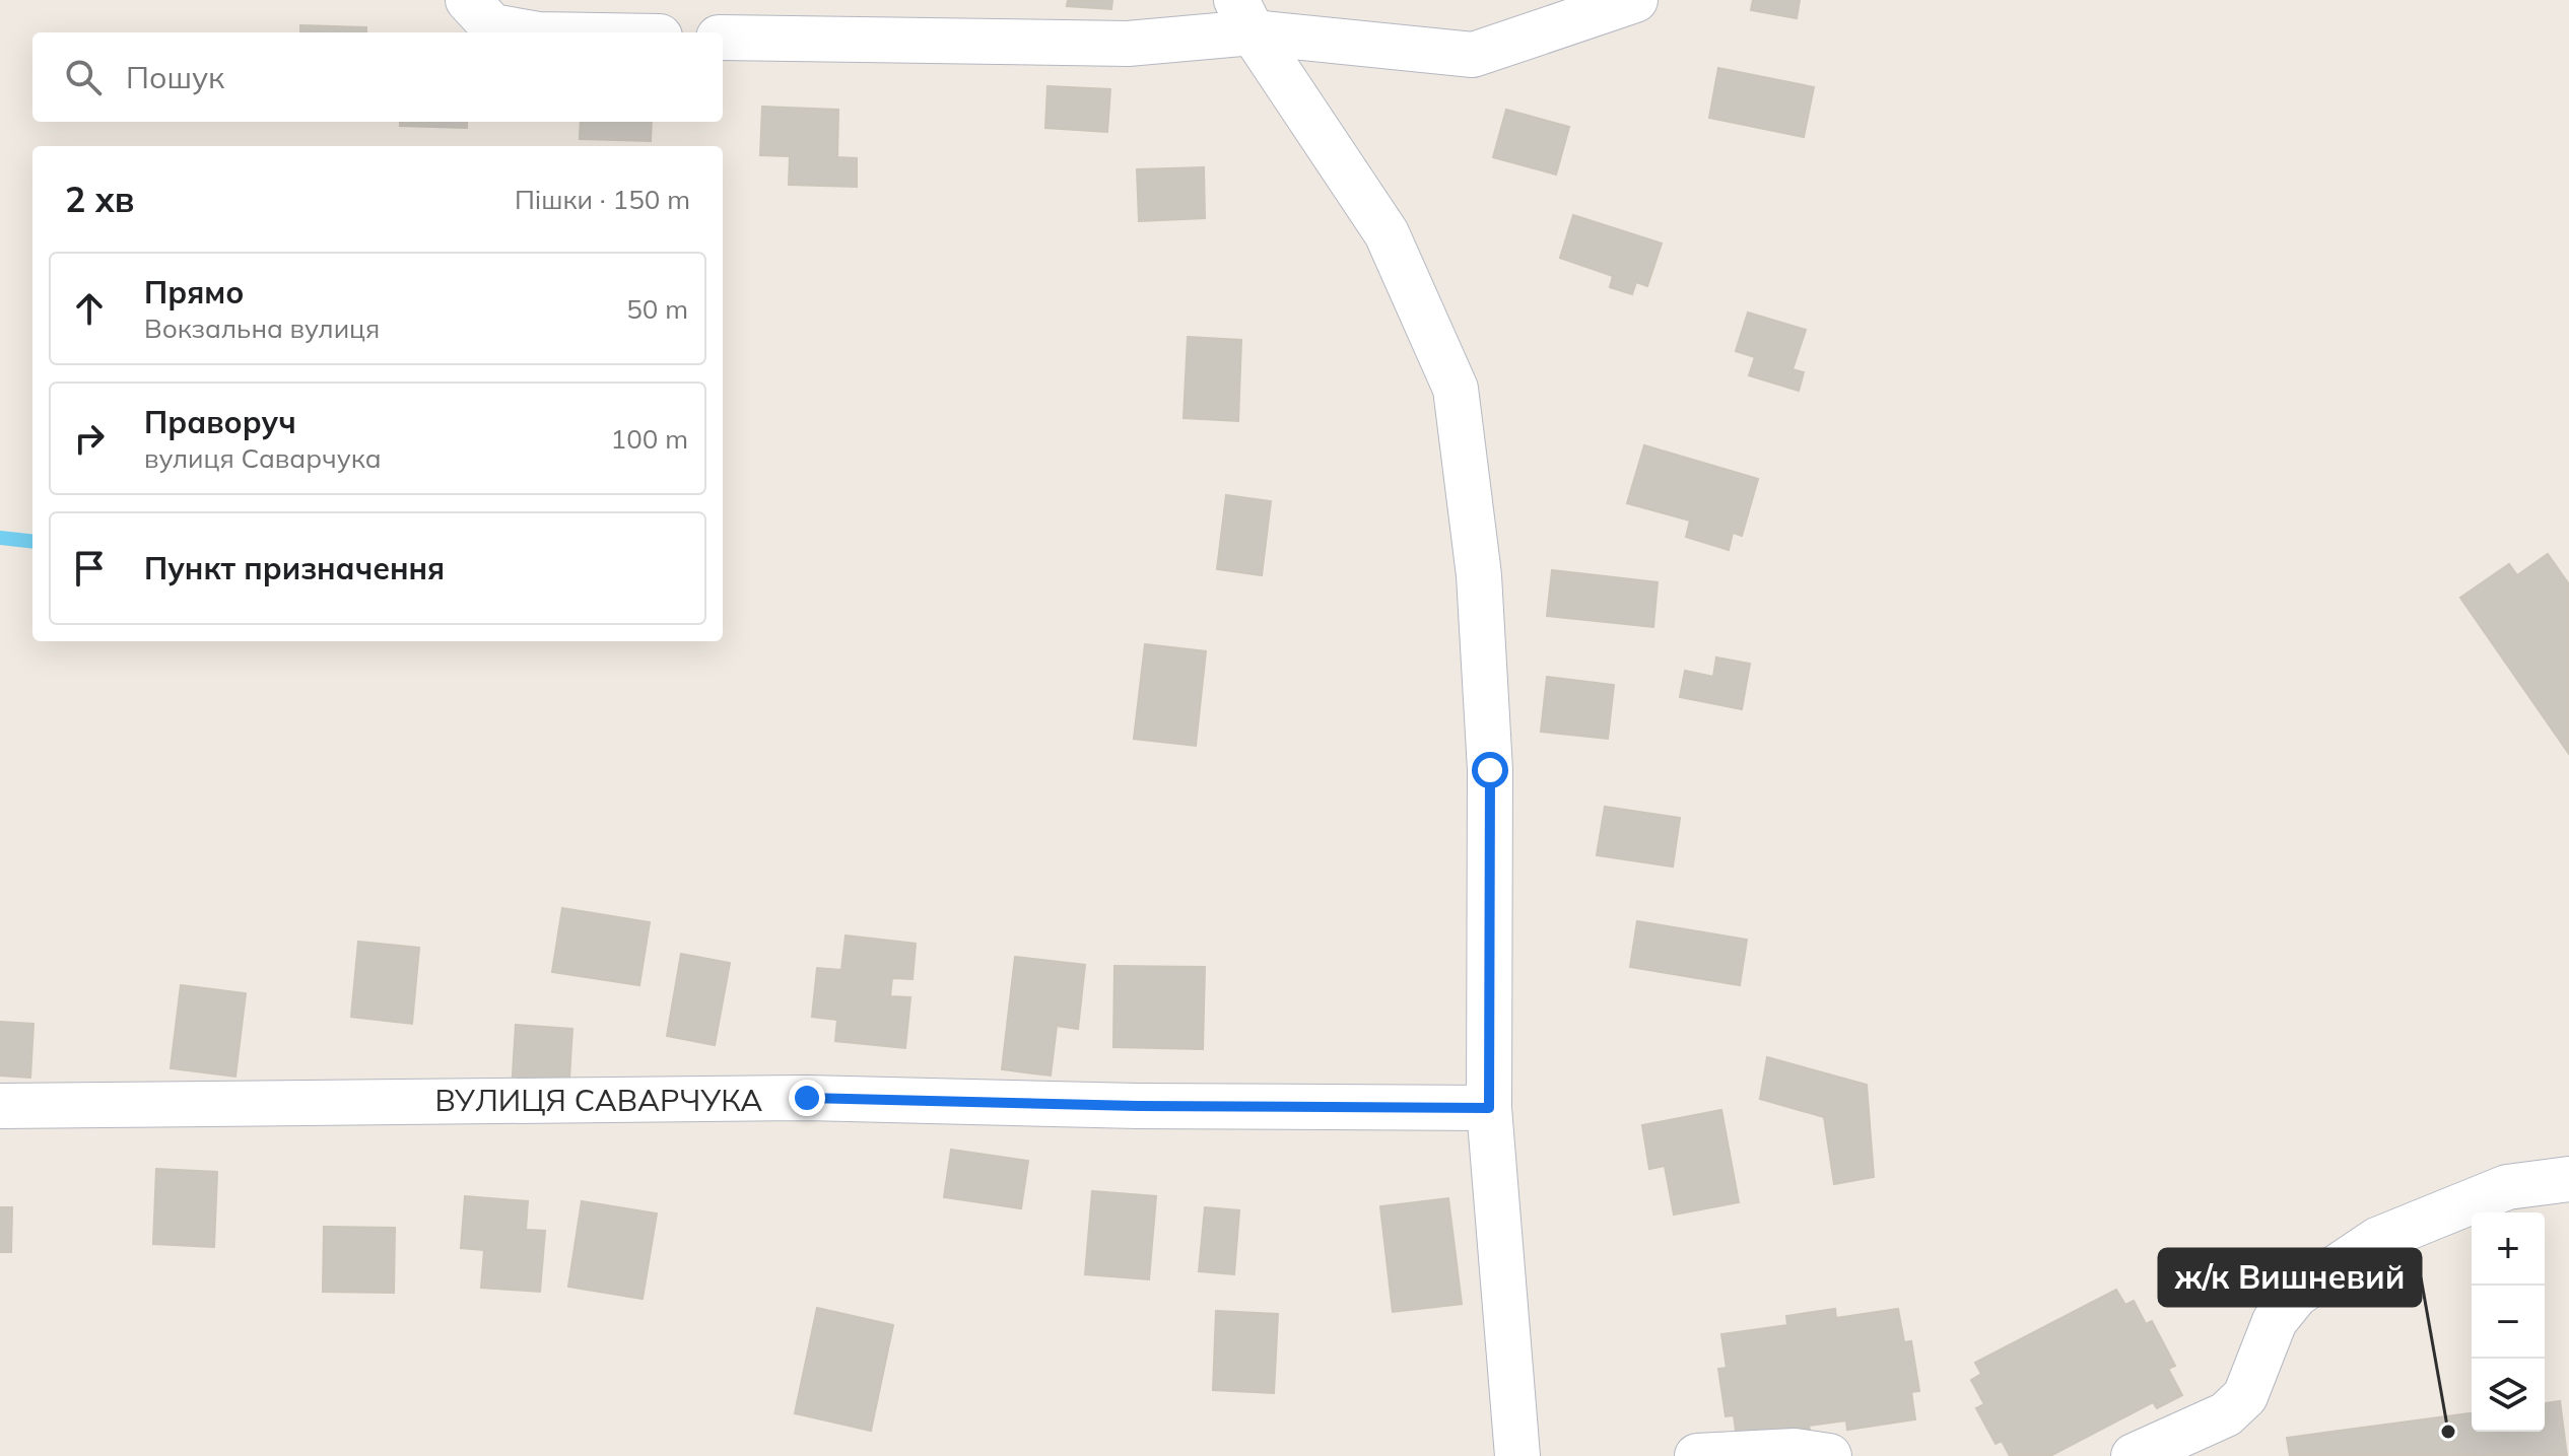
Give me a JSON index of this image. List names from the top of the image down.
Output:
{
  "streets": {
    "street": ["ВУЛИЦЯ САВАРЧУКА"]
  },
  "places": ["ж/к Вишневий"],
  "page": {
    "search": "Пошук",
    "heading": ["2 хв", "Пішки · 150 m"],
    "list": [
      ["Прямо", "Вокзальна вулиця", "50 m"],
      ["Праворуч", "вулиця Саварчука", "100 m"],
      "Пункт призначення"
    ],
    "map_buttons": ["+", "−"]
  }
}
